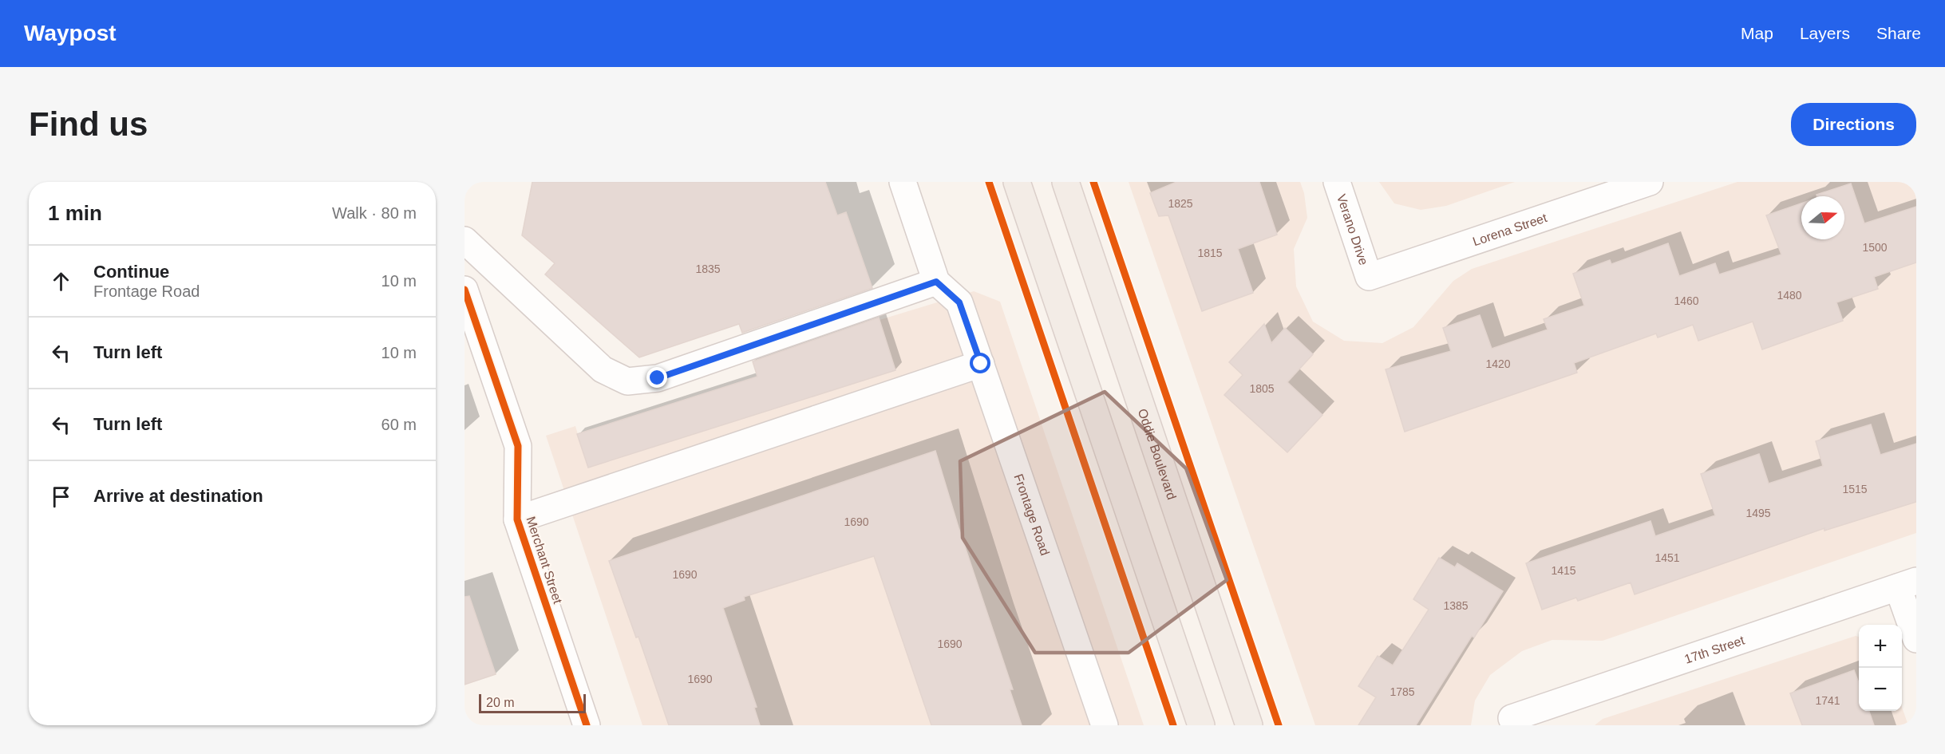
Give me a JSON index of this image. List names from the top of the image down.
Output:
{
  "streets": {
    "main road": ["Oddie Boulevard"],
    "street": [
      "Verano Drive",
      "Lorena Street",
      "Frontage Road",
      "Merchant Street",
      "17th Street"
    ]
  },
  "crossings": [
    ["Verano Drive", "Lorena Street"]
  ],
  "house_numbers": [
    "1825",
    "1500",
    "1815",
    "1835",
    "1480",
    "1460",
    "1420",
    "1805",
    "1515",
    "1495",
    "1690",
    "1451",
    "1415",
    "1690",
    "1385",
    "1690",
    "1690",
    "1785",
    "1741"
  ],
  "scale_bar": "20 m",
  "north": "right",
  "page": {
    "header": "Waypost",
    "nav": ["Map", "Layers", "Share"],
    "buttons": "Directions",
    "title": "Find us",
    "heading": ["1 min", "Walk · 80 m"],
    "list": [
      ["Continue", "Frontage Road", "10 m"],
      ["Turn left", "10 m"],
      ["Turn left", "60 m"],
      "Arrive at destination"
    ],
    "map_buttons": ["+", "−"],
    "scale": "20 m"
  }
}
